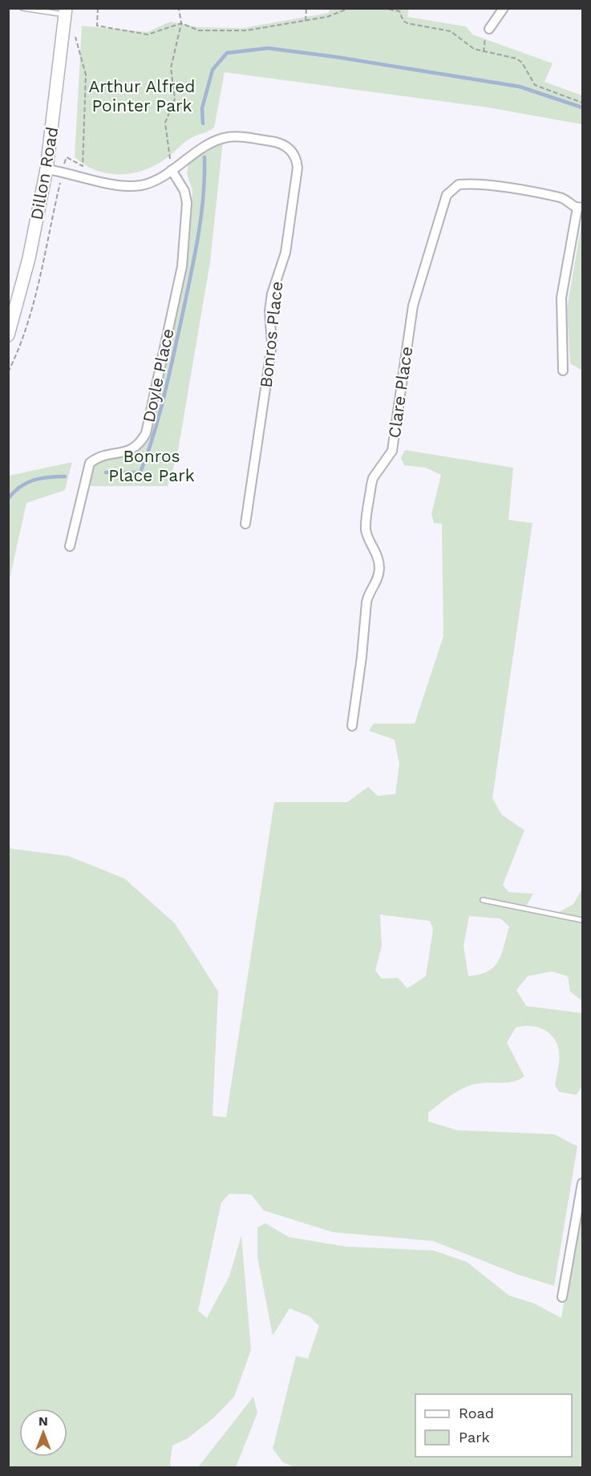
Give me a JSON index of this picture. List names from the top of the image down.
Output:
{
  "streets": {
    "main road": ["Dillon Road"],
    "street": ["Bonros Place", "Doyle Place", "Clare Place"]
  },
  "crossings": [
    ["Dillon Road", "Bonros Place"],
    ["Bonros Place", "Doyle Place"]
  ],
  "parks": ["Arthur Alfred Pointer Park", "Bonros Place Park"],
  "legend": ["Road", "Park"],
  "north": "top"
}
